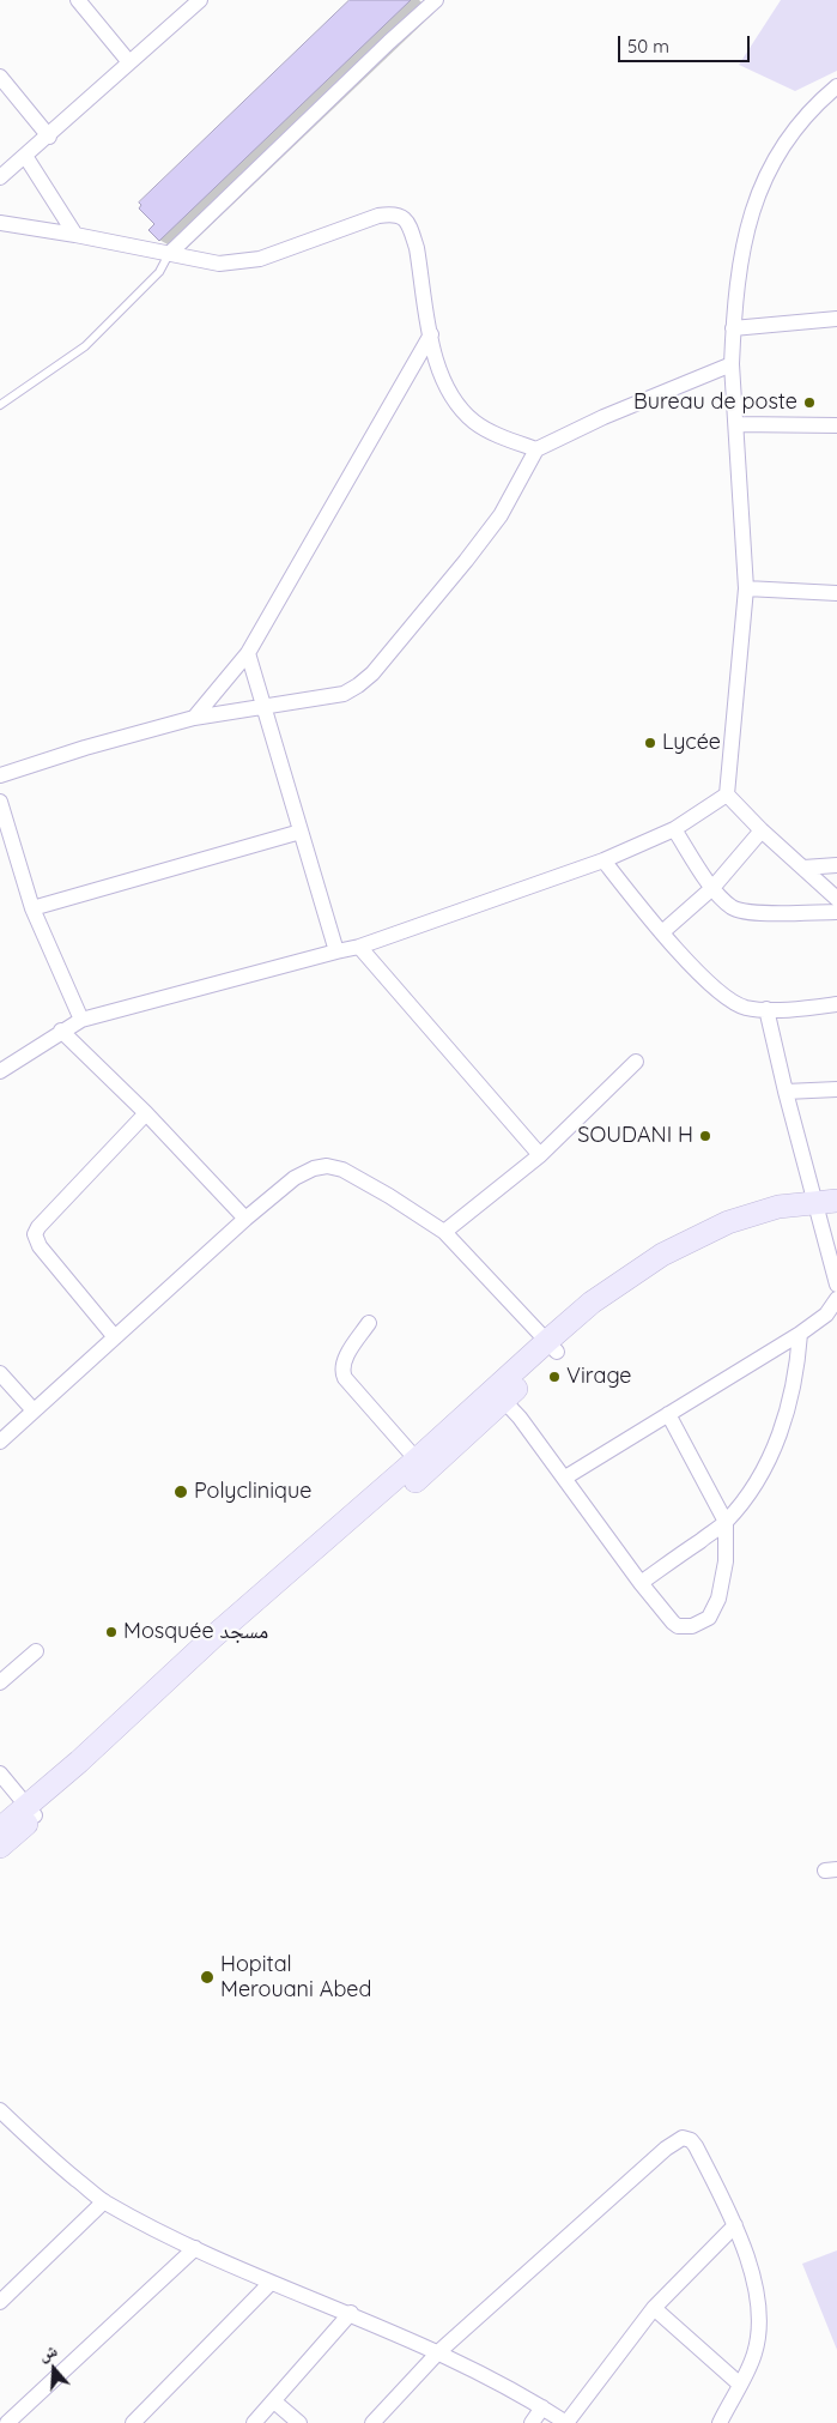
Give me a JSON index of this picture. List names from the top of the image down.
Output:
{
  "places": [
    "Bureau de poste",
    "Lycée",
    "SOUDANI H",
    "Virage",
    "Polyclinique",
    "Mosquée مسجد",
    "Hopital Merouani Abed"
  ],
  "scale_bar": "50 m",
  "north": "top"
}
